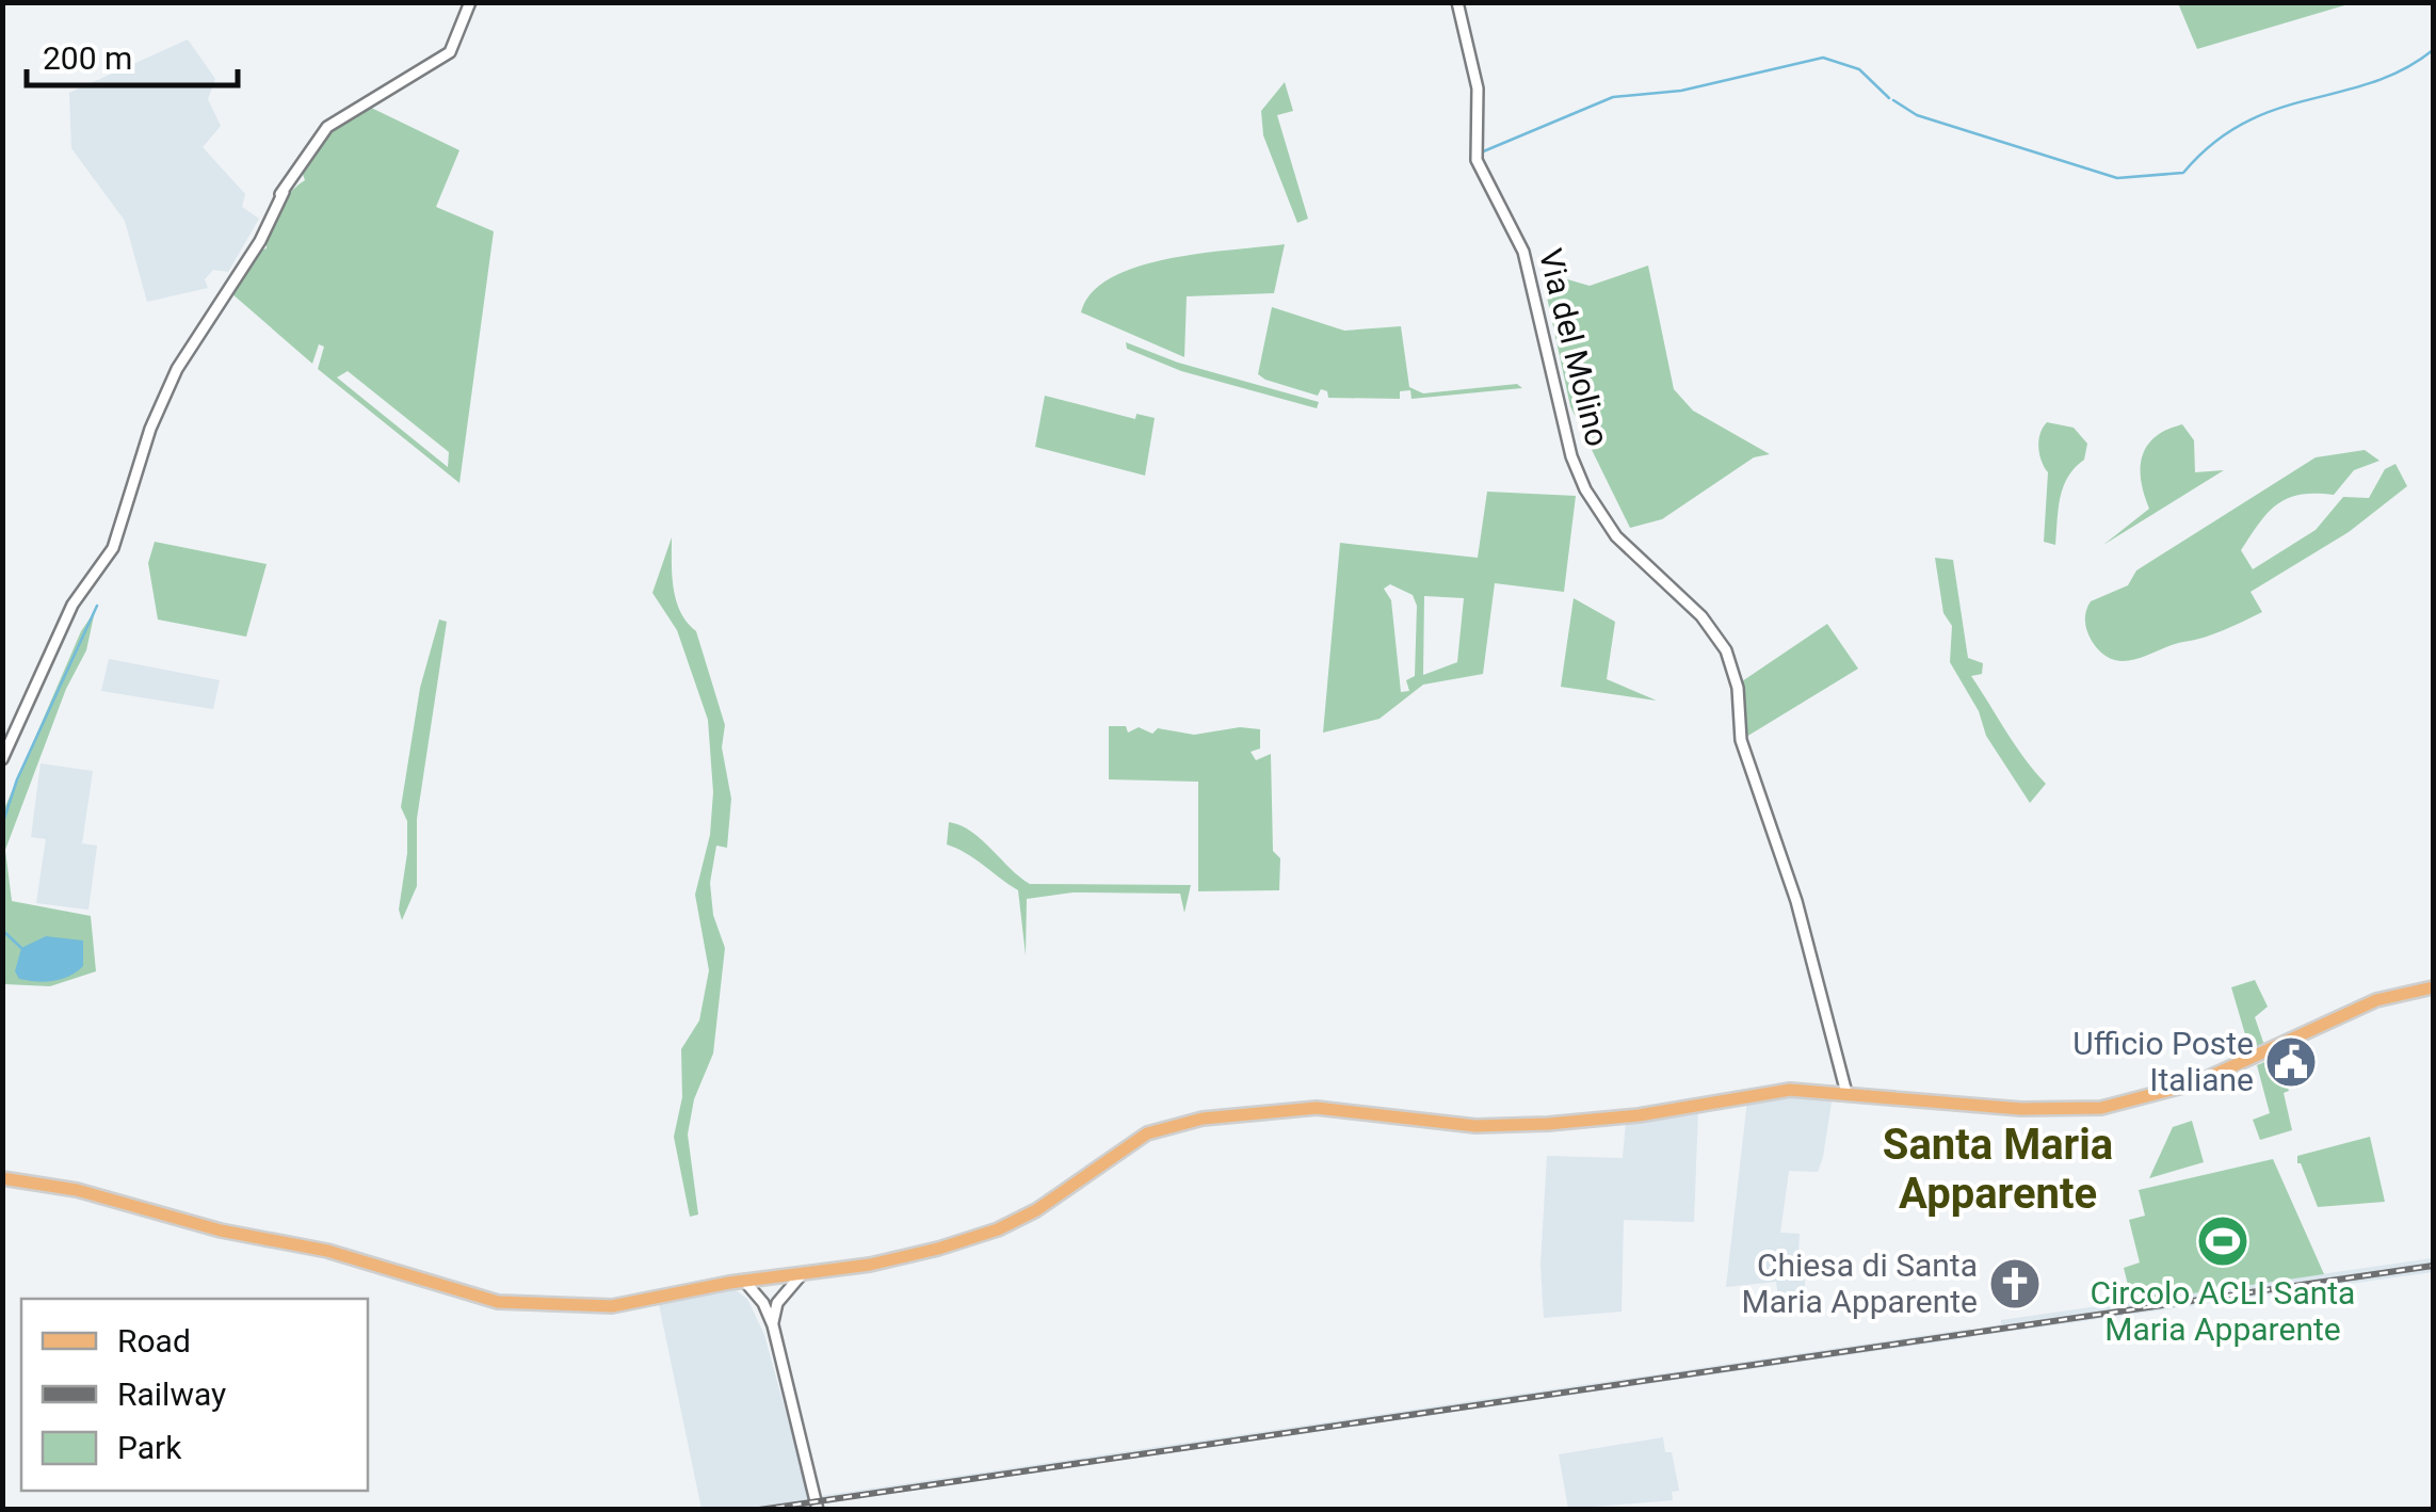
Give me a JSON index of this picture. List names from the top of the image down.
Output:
{
  "streets": {
    "street": ["Via del Molino"]
  },
  "districts": ["Santa Maria Apparente"],
  "places": {
    "public building": ["Ufficio Poste Italiane"],
    "sports": ["Circolo ACLI Santa Maria Apparente"],
    "church": ["Chiesa di Santa Maria Apparente"]
  },
  "legend": ["Road", "Railway", "Park"],
  "scale_bar": "200 m"
}
